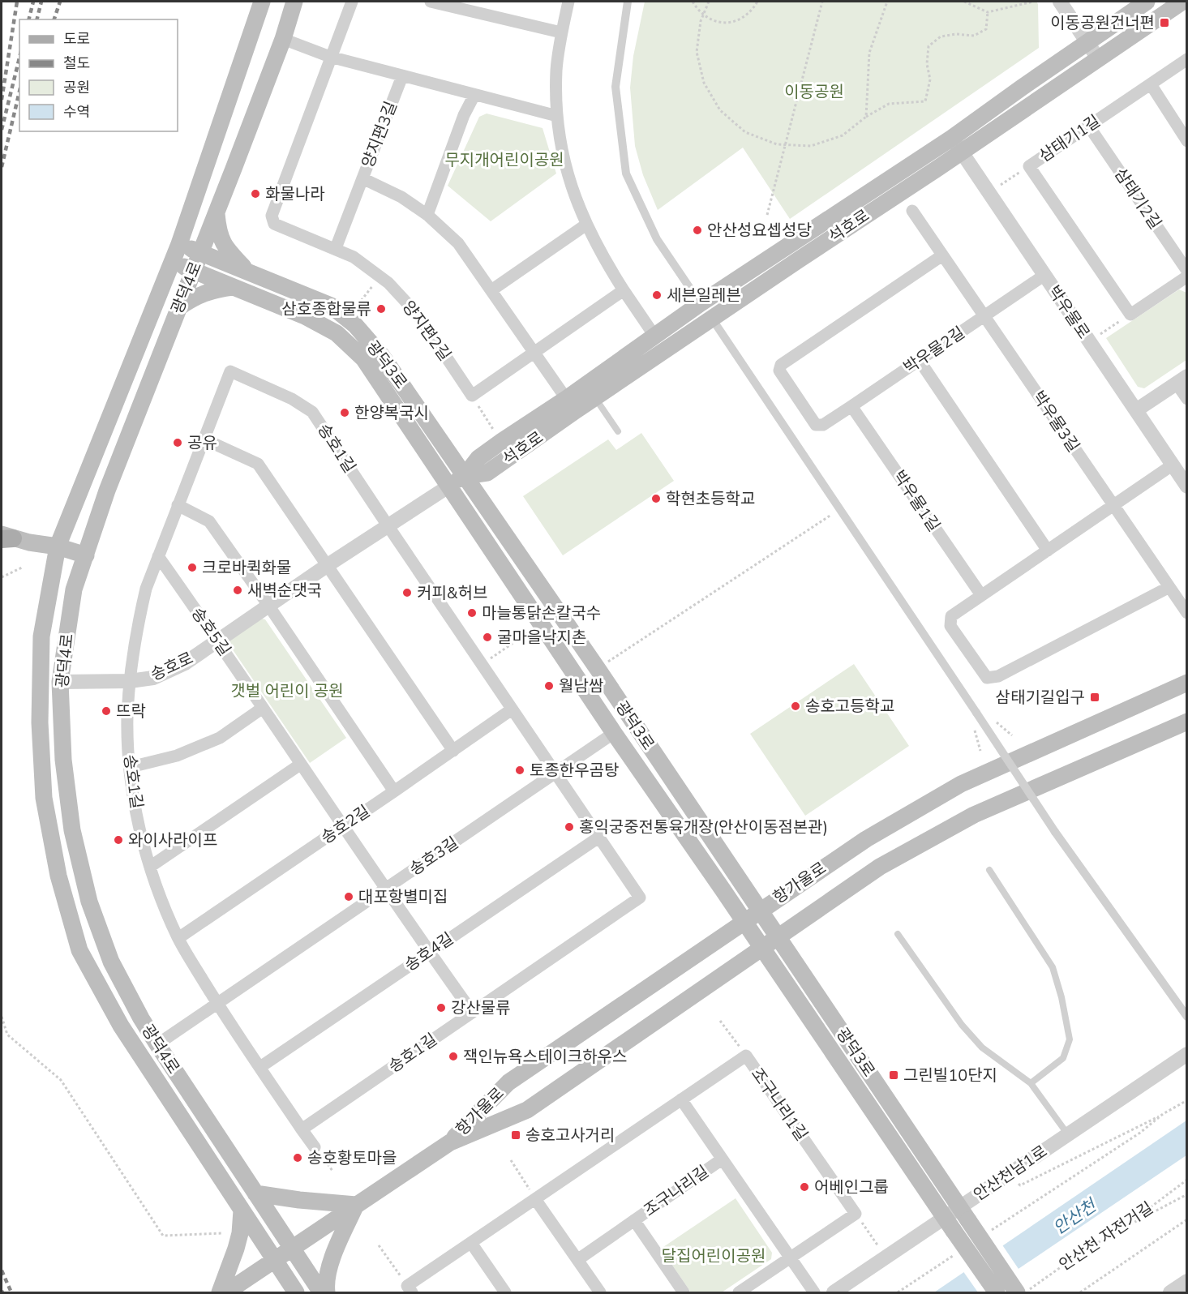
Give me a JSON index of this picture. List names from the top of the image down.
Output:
{
  "streets": {
    "main road": [
      "석호로",
      "광덕4로",
      "광덕3로",
      "항가울로"
    ],
    "street": [
      "양지편3길",
      "삼태기1길",
      "삼태기2길",
      "박우물로",
      "양지편2길",
      "박우물2길",
      "박우물3길",
      "송호1길",
      "박우물1길",
      "송호5길",
      "송호로",
      "송호2길",
      "송호3길",
      "송호4길",
      "조구나리1길",
      "안산천남1로",
      "조구나리길"
    ],
    "path": ["안산천 자전거길"]
  },
  "crossings": [
    ["양지편3길", "석호로"],
    ["삼태기1길", "삼태기2길"],
    ["석호로", "박우물로"],
    ["석호로", "광덕3로"],
    ["석호로", "송호로"],
    ["광덕4로", "광덕3로"],
    ["광덕4로", "송호로"],
    ["광덕4로", "송호3길"],
    ["광덕4로", "항가울로"],
    ["박우물로", "박우물2길"],
    ["박우물2길", "박우물3길"],
    ["박우물2길", "박우물1길"],
    ["광덕3로", "송호로"],
    ["광덕3로", "송호3길"],
    ["광덕3로", "항가울로"],
    ["광덕3로", "안산천남1로"],
    ["송호1길", "송호5길"],
    ["송호1길", "송호로"],
    ["송호1길", "송호2길"],
    ["송호1길", "송호3길"],
    ["송호1길", "송호4길"],
    ["송호5길", "송호로"],
    ["송호5길", "송호2길"],
    ["송호5길", "송호3길"],
    ["송호5길", "송호4길"]
  ],
  "water": ["안산천"],
  "parks": [
    "이동공원",
    "무지개어린이공원",
    "갯벌 어린이 공원",
    "달집어린이공원"
  ],
  "places": {
    "transit": [
      "이동공원건너편",
      "삼태기길입구",
      "그린빌10단지",
      "송호고사거리"
    ],
    "other": [
      "화물나라",
      "안산성요셉성당",
      "세븐일레븐",
      "삼호종합물류",
      "한양복국시",
      "공유",
      "학현초등학교",
      "크로바퀵화물",
      "새벽순댓국",
      "커피&허브",
      "마늘통닭손칼국수",
      "굴마을낙지촌",
      "월남쌈",
      "송호고등학교",
      "뜨락",
      "토종한우곰탕",
      "홍익궁중전통육개장(안산이동점본관)",
      "와이사라이프",
      "대포항별미집",
      "강산물류",
      "잭인뉴욕스테이크하우스",
      "송호황토마을",
      "어베인그룹"
    ]
  },
  "legend": [
    "도로",
    "철도",
    "공원",
    "수역"
  ]
}
